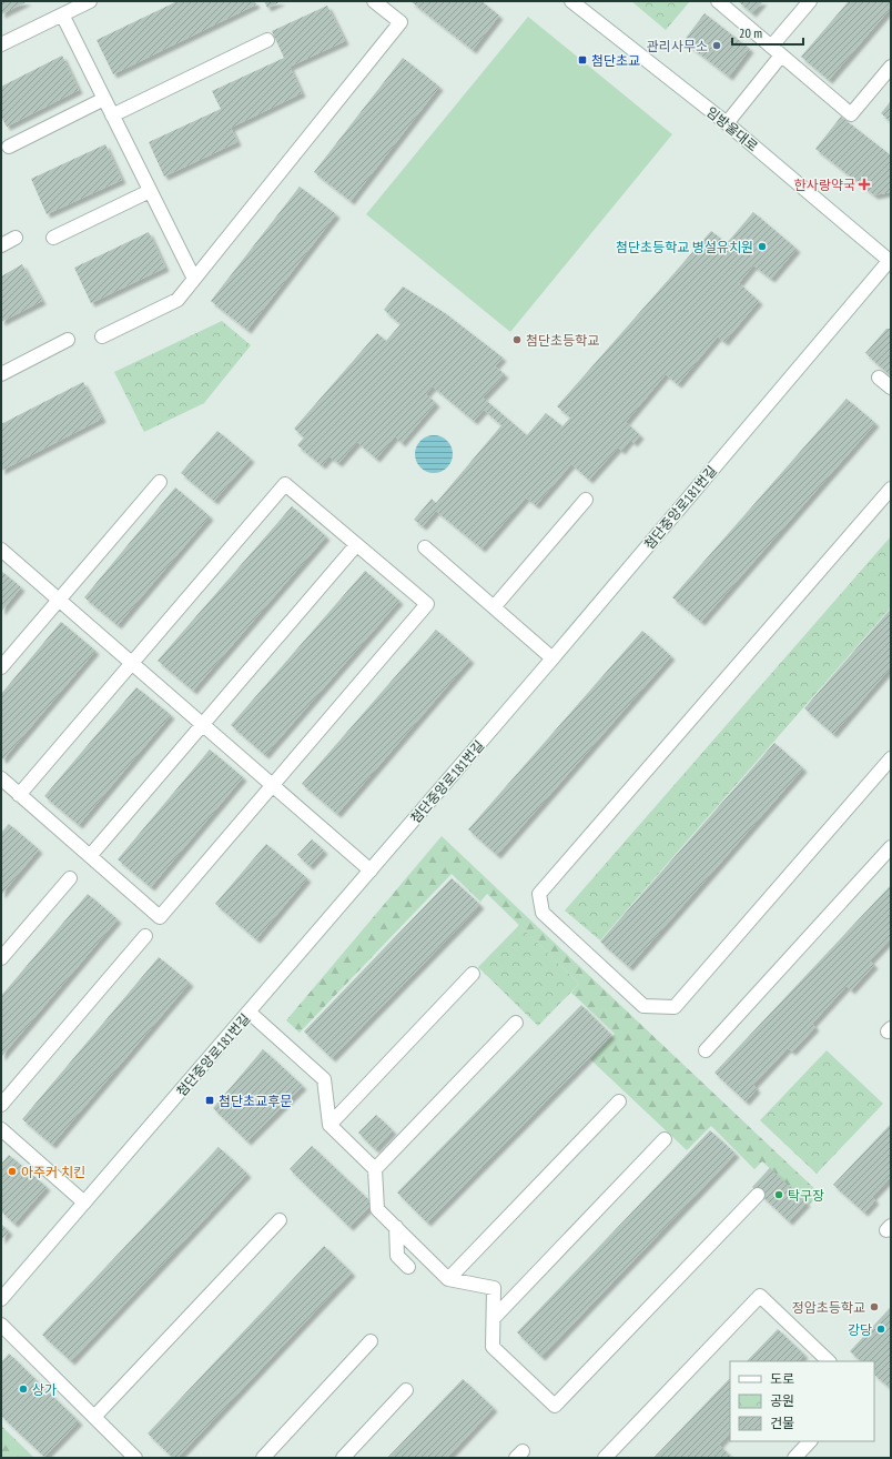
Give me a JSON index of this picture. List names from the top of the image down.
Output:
{
  "streets": {
    "street": ["임방울대로", "첨단중앙로181번길"]
  },
  "crossings": [
    ["임방울대로", "첨단중앙로181번길"]
  ],
  "places": {
    "other": [
      "관리사무소",
      "첨단초등학교 병설유치원",
      "첨단초등학교",
      "아주커 치킨",
      "탁구장",
      "정암초등학교",
      "강당",
      "상가"
    ],
    "transit": ["첨단초교", "첨단초교후문"],
    "health": ["한사랑약국"]
  },
  "legend": ["도로", "공원", "건물"],
  "scale_bar": "20 m"
}
